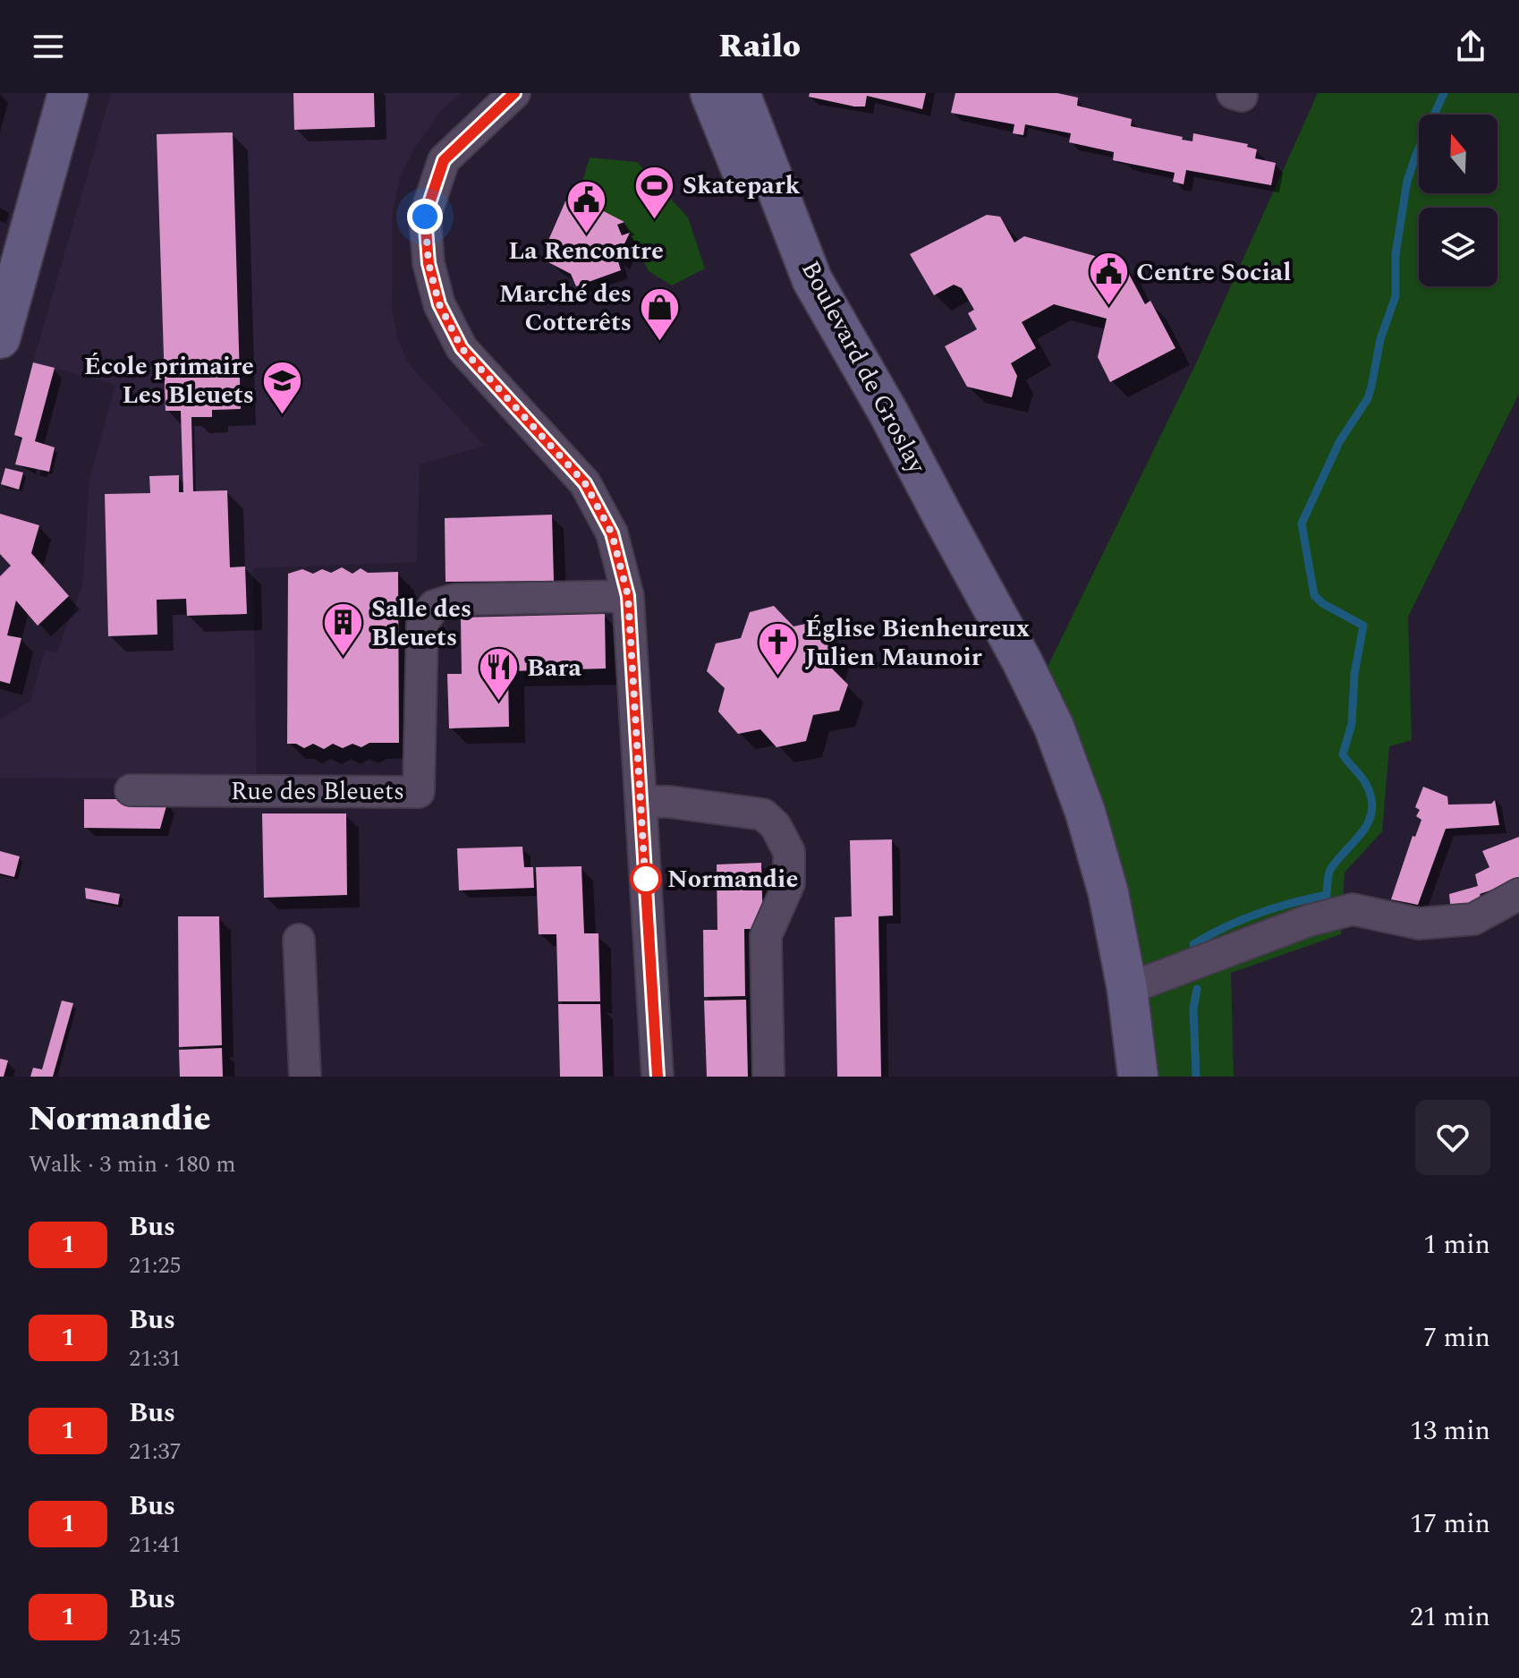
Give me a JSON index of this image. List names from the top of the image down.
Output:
{
  "streets": {
    "main road": ["Boulevard de Groslay"],
    "street": ["Rue des Bleuets"]
  },
  "places": {
    "sports": ["Skatepark"],
    "public building": ["La Rencontre", "Centre Social"],
    "shop": ["Marché des Cotterêts"],
    "school or university": ["École primaire Les Bleuets"],
    "building": ["Salle des Bleuets"],
    "church": ["Église Bienheureux Julien Maunoir"],
    "restaurant": ["Bara"],
    "other": ["Normandie"]
  },
  "lines": ["bus line 1"],
  "north": "top",
  "page": {
    "header": "Railo",
    "heading": ["Normandie", "Walk · 3 min · 180 m"],
    "list": [
      {
        "mark": "1",
        "name": "Bus",
        "note": "21:25",
        "value": "1 min"
      },
      {
        "mark": "1",
        "name": "Bus",
        "note": "21:31",
        "value": "7 min"
      },
      {
        "mark": "1",
        "name": "Bus",
        "note": "21:37",
        "value": "13 min"
      },
      {
        "mark": "1",
        "name": "Bus",
        "note": "21:41",
        "value": "17 min"
      },
      {
        "mark": "1",
        "name": "Bus",
        "note": "21:45",
        "value": "21 min"
      }
    ]
  }
}
